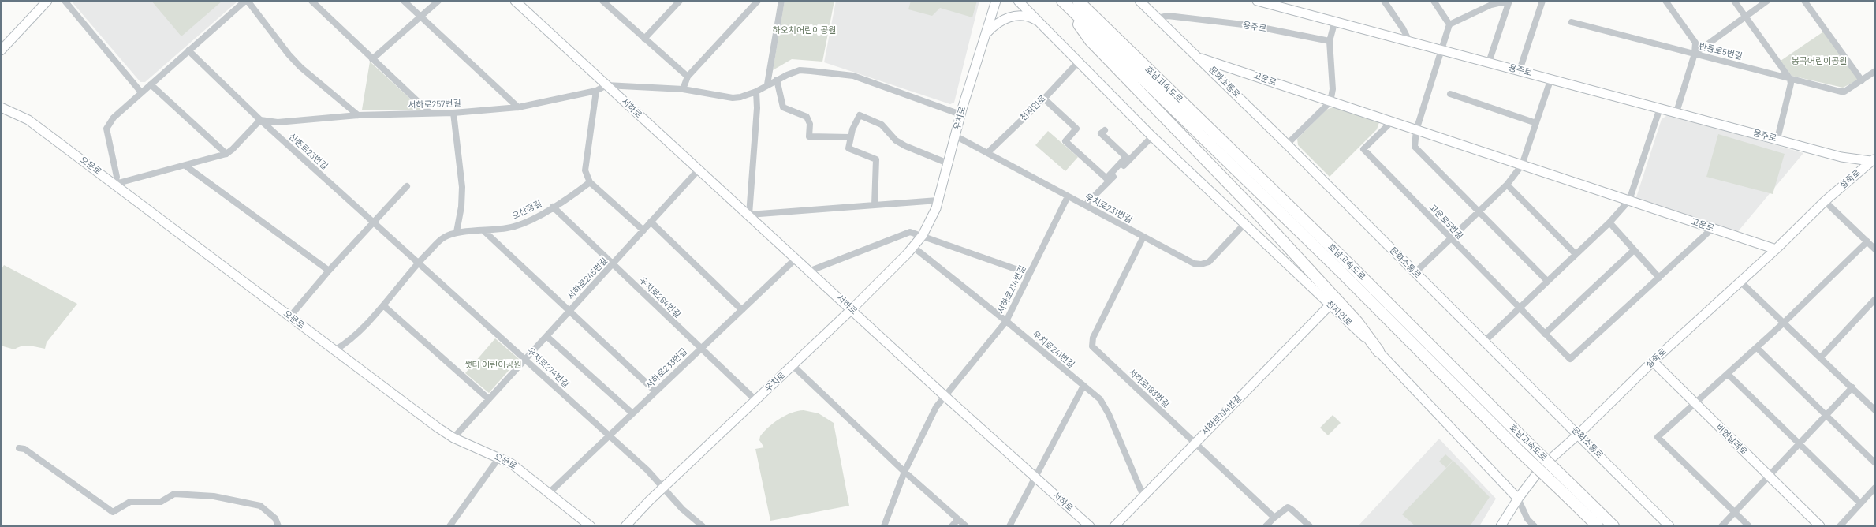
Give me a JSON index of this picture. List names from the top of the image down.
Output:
{
  "streets": {
    "highway": ["호남고속도로"],
    "street": [
      "용주로",
      "반룡로5번길",
      "고운로",
      "문화소통로",
      "서하로257번길",
      "서하로",
      "천지인로",
      "우치로",
      "신촌로23번길",
      "오문로",
      "설죽로",
      "우치로231번길",
      "오산정길",
      "고운로5번길",
      "서하로245번길",
      "서하로214번길",
      "우치로264번길",
      "우치로241번길",
      "우치로274번길",
      "서하로233번길",
      "서하로183번길",
      "서하로194번길",
      "비엔날레로"
    ]
  },
  "crossings": [
    ["용주로", "문화소통로"],
    ["용주로", "설죽로"],
    ["고운로", "문화소통로"],
    ["고운로", "설죽로"],
    ["고운로", "고운로5번길"],
    ["문화소통로", "설죽로"],
    ["서하로257번길", "서하로"],
    ["서하로257번길", "신촌로23번길"],
    ["서하로", "우치로"],
    ["서하로", "서하로245번길"],
    ["서하로", "서하로214번길"],
    ["서하로", "서하로233번길"],
    ["천지인로", "설죽로"],
    ["천지인로", "우치로231번길"],
    ["천지인로", "서하로194번길"],
    ["우치로", "우치로231번길"],
    ["우치로", "우치로264번길"],
    ["우치로", "우치로241번길"],
    ["우치로", "우치로274번길"],
    ["신촌로23번길", "오산정길"],
    ["신촌로23번길", "우치로274번길"],
    ["오문로", "오산정길"],
    ["오문로", "서하로245번길"],
    ["오문로", "서하로233번길"],
    ["설죽로", "비엔날레로"],
    ["우치로231번길", "서하로214번길"],
    ["우치로231번길", "서하로183번길"],
    ["오산정길", "우치로264번길"],
    ["오산정길", "우치로274번길"],
    ["서하로245번길", "우치로264번길"],
    ["서하로245번길", "우치로274번길"],
    ["서하로214번길", "우치로241번길"],
    ["우치로264번길", "서하로233번길"],
    ["우치로241번길", "서하로194번길"],
    ["우치로274번길", "서하로233번길"],
    ["서하로183번길", "서하로194번길"]
  ],
  "parks": ["하오치어린이공원", "봉곡어린이공원", "샛터 어린이공원"]
}
